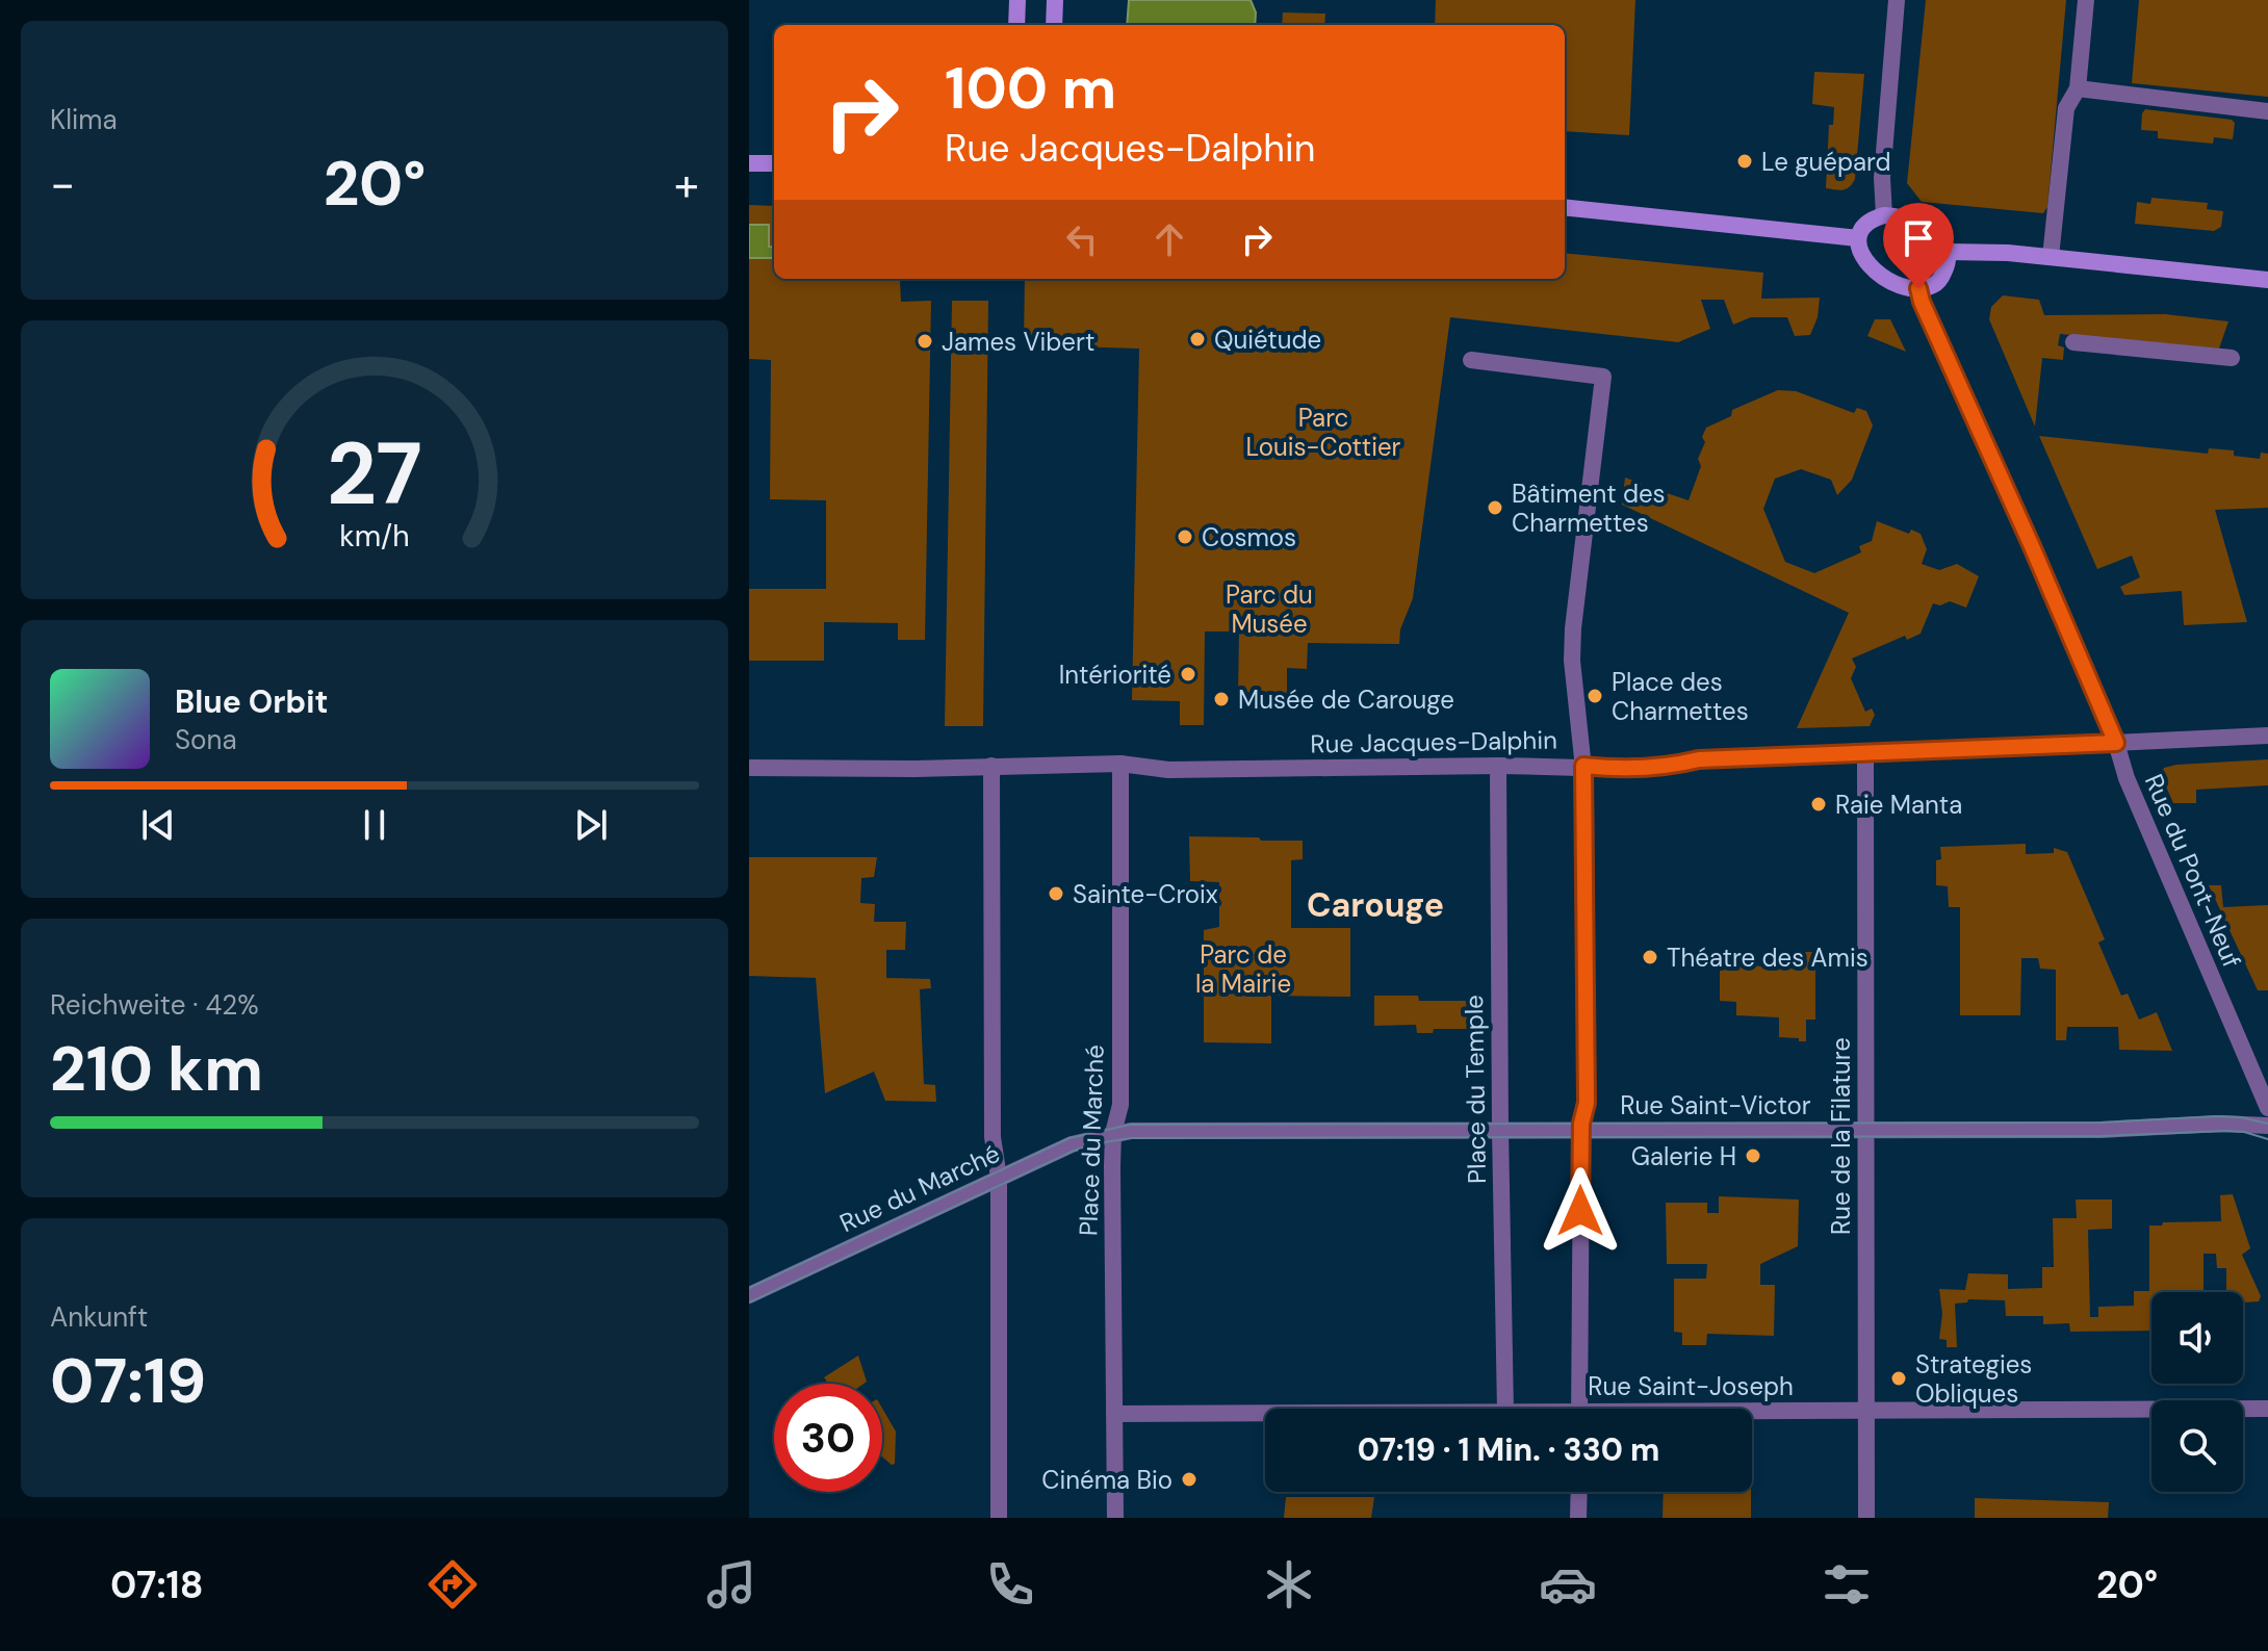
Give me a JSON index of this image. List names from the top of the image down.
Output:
{
  "streets": {
    "street": [
      "Rue Jacques-Dalphin",
      "Rue du Pont-Neuf",
      "Place du Temple",
      "Rue Saint-Victor",
      "Rue de la Filature",
      "Place du Marché",
      "Rue du Marché",
      "Rue Saint-Joseph"
    ]
  },
  "crossings": [
    ["Rue Jacques-Dalphin", "Rue du Pont-Neuf"],
    ["Rue Jacques-Dalphin", "Place du Temple"],
    ["Rue Jacques-Dalphin", "Rue de la Filature"],
    ["Rue Jacques-Dalphin", "Place du Marché"],
    ["Place du Temple", "Rue Saint-Victor"],
    ["Rue Saint-Victor", "Rue de la Filature"],
    ["Rue Saint-Victor", "Place du Marché"],
    ["Rue Saint-Victor", "Rue du Marché"],
    ["Rue de la Filature", "Rue Saint-Joseph"],
    ["Place du Marché", "Rue du Marché"],
    ["Place du Marché", "Rue Saint-Joseph"]
  ],
  "districts": ["Carouge"],
  "parks": ["Parc Louis-Cottier", "Parc du Musée", "Parc de la Mairie"],
  "places": [
    "Le guépard",
    "Quiétude",
    "James Vibert",
    "Bâtiment des Charmettes",
    "Cosmos",
    "Intériorité",
    "Place des Charmettes",
    "Musée de Carouge",
    "Raie Manta",
    "Sainte-Croix",
    "Théatre des Amis",
    "Galerie H",
    "Strategies Obliques",
    "Cinéma Bio"
  ],
  "page": {
    "tile": [
      "Klima",
      ["Reichweite · 42%", "210 km"],
      ["Ankunft", "07:19"]
    ],
    "turn": ["100 m", "Rue Jacques-Dalphin"],
    "heat": ["−", "20°", "+"],
    "song": ["Blue Orbit", "Sona"],
    "limit": "30",
    "trip": "07:19 · 1 Min. · 330 m",
    "tabs": ["07:18", "20°"],
    "gauge": ["27", "km/h"]
  }
}
